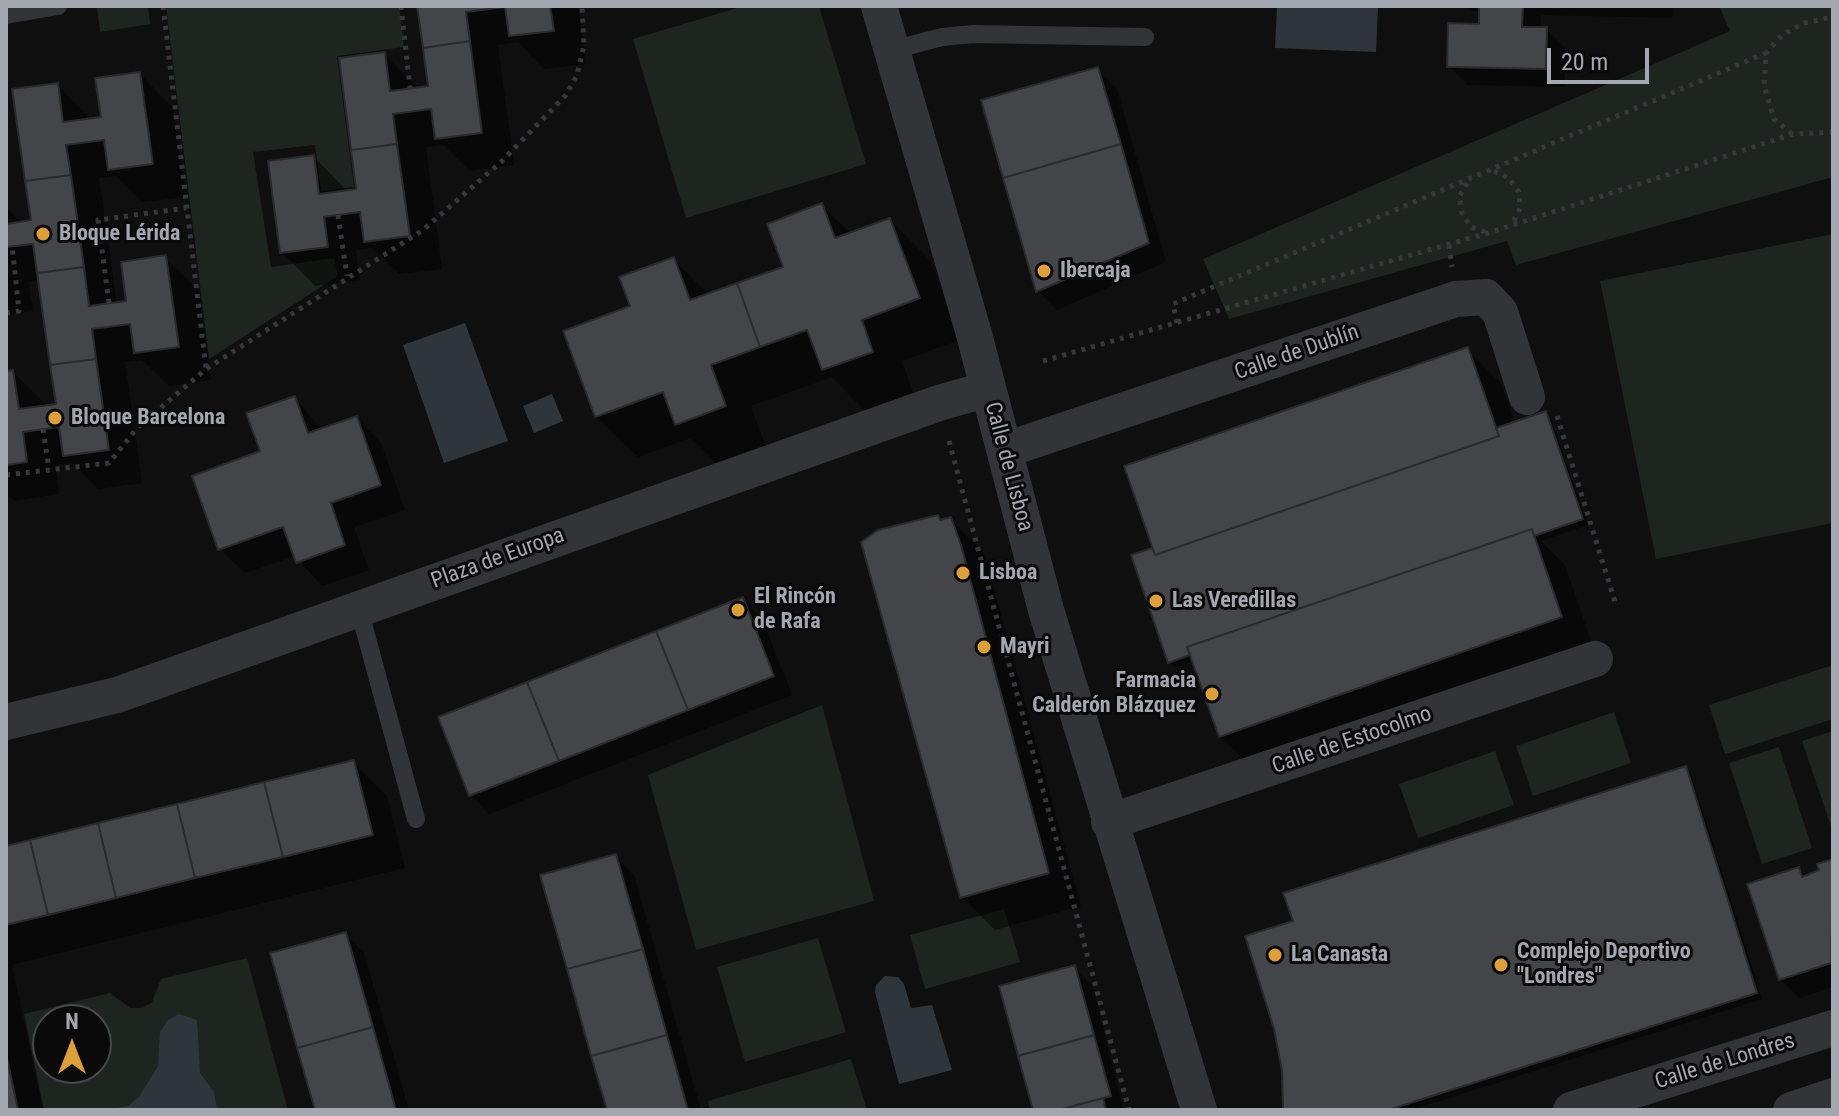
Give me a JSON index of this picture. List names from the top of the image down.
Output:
{
  "streets": {
    "street": [
      "Calle de Dublín",
      "Calle de Lisboa",
      "Plaza de Europa",
      "Calle de Estocolmo",
      "Calle de Londres"
    ]
  },
  "crossings": [
    ["Calle de Dublín", "Calle de Lisboa"],
    ["Calle de Lisboa", "Plaza de Europa"],
    ["Calle de Lisboa", "Calle de Estocolmo"]
  ],
  "places": [
    "Bloque Lérida",
    "Ibercaja",
    "Bloque Barcelona",
    "Lisboa",
    "Las Veredillas",
    "El Rincón de Rafa",
    "Mayri",
    "Farmacia Calderón Blázquez",
    "La Canasta",
    "Complejo Deportivo \"Londres\""
  ],
  "scale_bar": "20 m",
  "north": "top"
}
